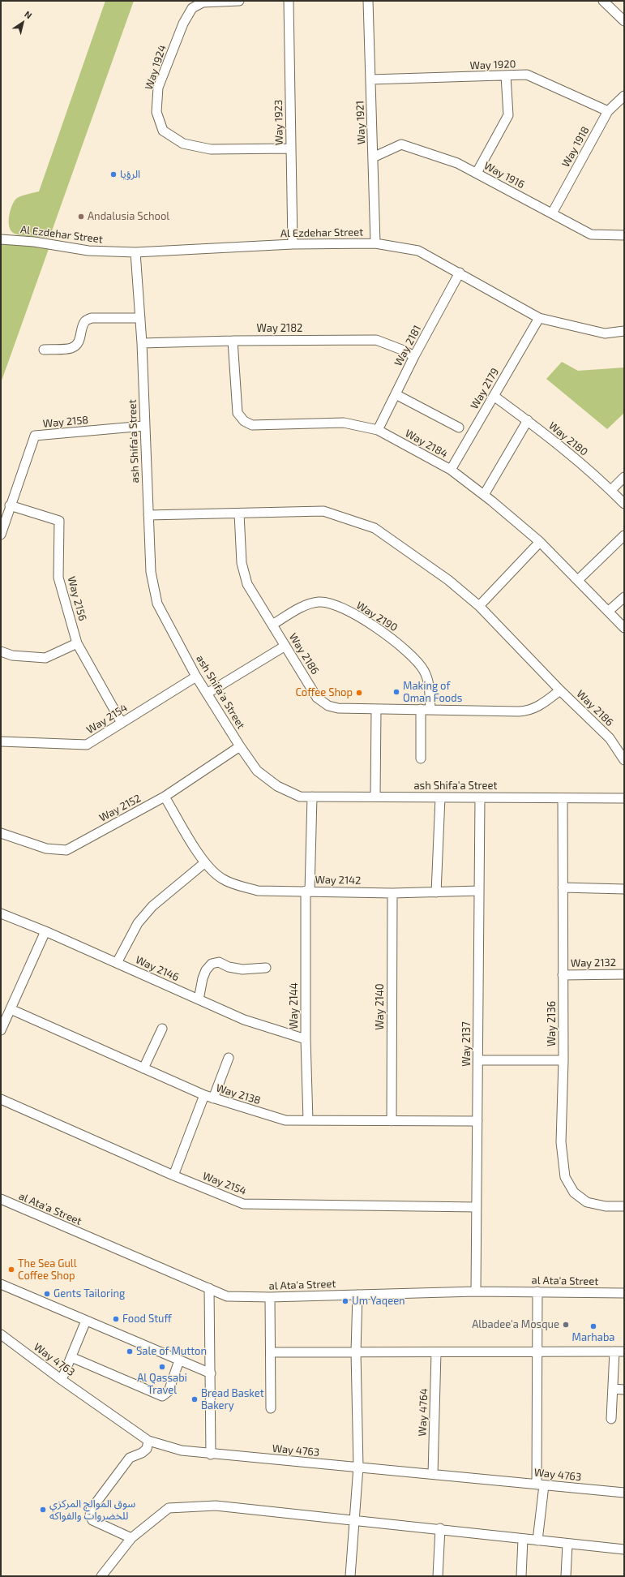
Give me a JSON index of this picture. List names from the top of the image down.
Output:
{
  "streets": {
    "street": [
      "Way 1920",
      "Way 1924",
      "Way 1923",
      "Way 1921",
      "Way 1918",
      "Way 1916",
      "Al Ezdehar Street",
      "Way 2182",
      "Way 2181",
      "Way 2179",
      "Way 2158",
      "Way 2180",
      "ash Shifa'a Street",
      "Way 2184",
      "Way 2156",
      "Way 2190",
      "Way 2186",
      "Way 2154",
      "Way 2152",
      "Way 2142",
      "Way 2132",
      "Way 2146",
      "Way 2144",
      "Way 2140",
      "Way 2136",
      "Way 2137",
      "Way 2138",
      "al Ata'a Street",
      "Way 4763",
      "Way 4764"
    ]
  },
  "crossings": [
    ["Way 1920", "Way 1921"],
    ["Way 1920", "Way 1918"],
    ["Way 1924", "Way 1923"],
    ["Way 1923", "Al Ezdehar Street"],
    ["Way 1921", "Way 1916"],
    ["Way 1921", "Al Ezdehar Street"],
    ["Way 1918", "Way 1916"],
    ["Al Ezdehar Street", "Way 2181"],
    ["Al Ezdehar Street", "Way 2179"],
    ["Al Ezdehar Street", "ash Shifa'a Street"],
    ["Way 2182", "Way 2181"],
    ["Way 2182", "ash Shifa'a Street"],
    ["Way 2182", "Way 2184"],
    ["Way 2181", "Way 2184"],
    ["Way 2179", "Way 2180"],
    ["Way 2179", "Way 2184"],
    ["Way 2158", "ash Shifa'a Street"],
    ["Way 2158", "Way 2156"],
    ["ash Shifa'a Street", "Way 2186"],
    ["ash Shifa'a Street", "Way 2154"],
    ["ash Shifa'a Street", "Way 2152"],
    ["ash Shifa'a Street", "Way 2144"],
    ["ash Shifa'a Street", "Way 2136"],
    ["ash Shifa'a Street", "Way 2137"],
    ["Way 2156", "Way 2154"],
    ["Way 2190", "Way 2186"],
    ["Way 2154", "Way 2137"],
    ["Way 2152", "Way 2142"],
    ["Way 2142", "Way 2144"],
    ["Way 2142", "Way 2140"],
    ["Way 2142", "Way 2137"],
    ["Way 2132", "Way 2136"],
    ["Way 2146", "Way 2144"],
    ["Way 2144", "Way 2138"],
    ["Way 2140", "Way 2138"],
    ["Way 2137", "Way 2138"],
    ["Way 2137", "al Ata'a Street"],
    ["Way 4763", "Way 4764"]
  ],
  "places": [
    "الرؤيا",
    "Andalusia School",
    "Making of Oman Foods",
    "Coffee Shop",
    "The Sea Gull Coffee Shop",
    "Gents Tailoring",
    "Um Yaqeen",
    "Food Stuff",
    "Albadee'a Mosque",
    "Marhaba",
    "Sale of Mutton",
    "Al Qassabi Travel",
    "Bread Basket Bakery",
    "سوق الموالح المركزي للخضروات والفواكه"
  ],
  "north": "top right"
}
